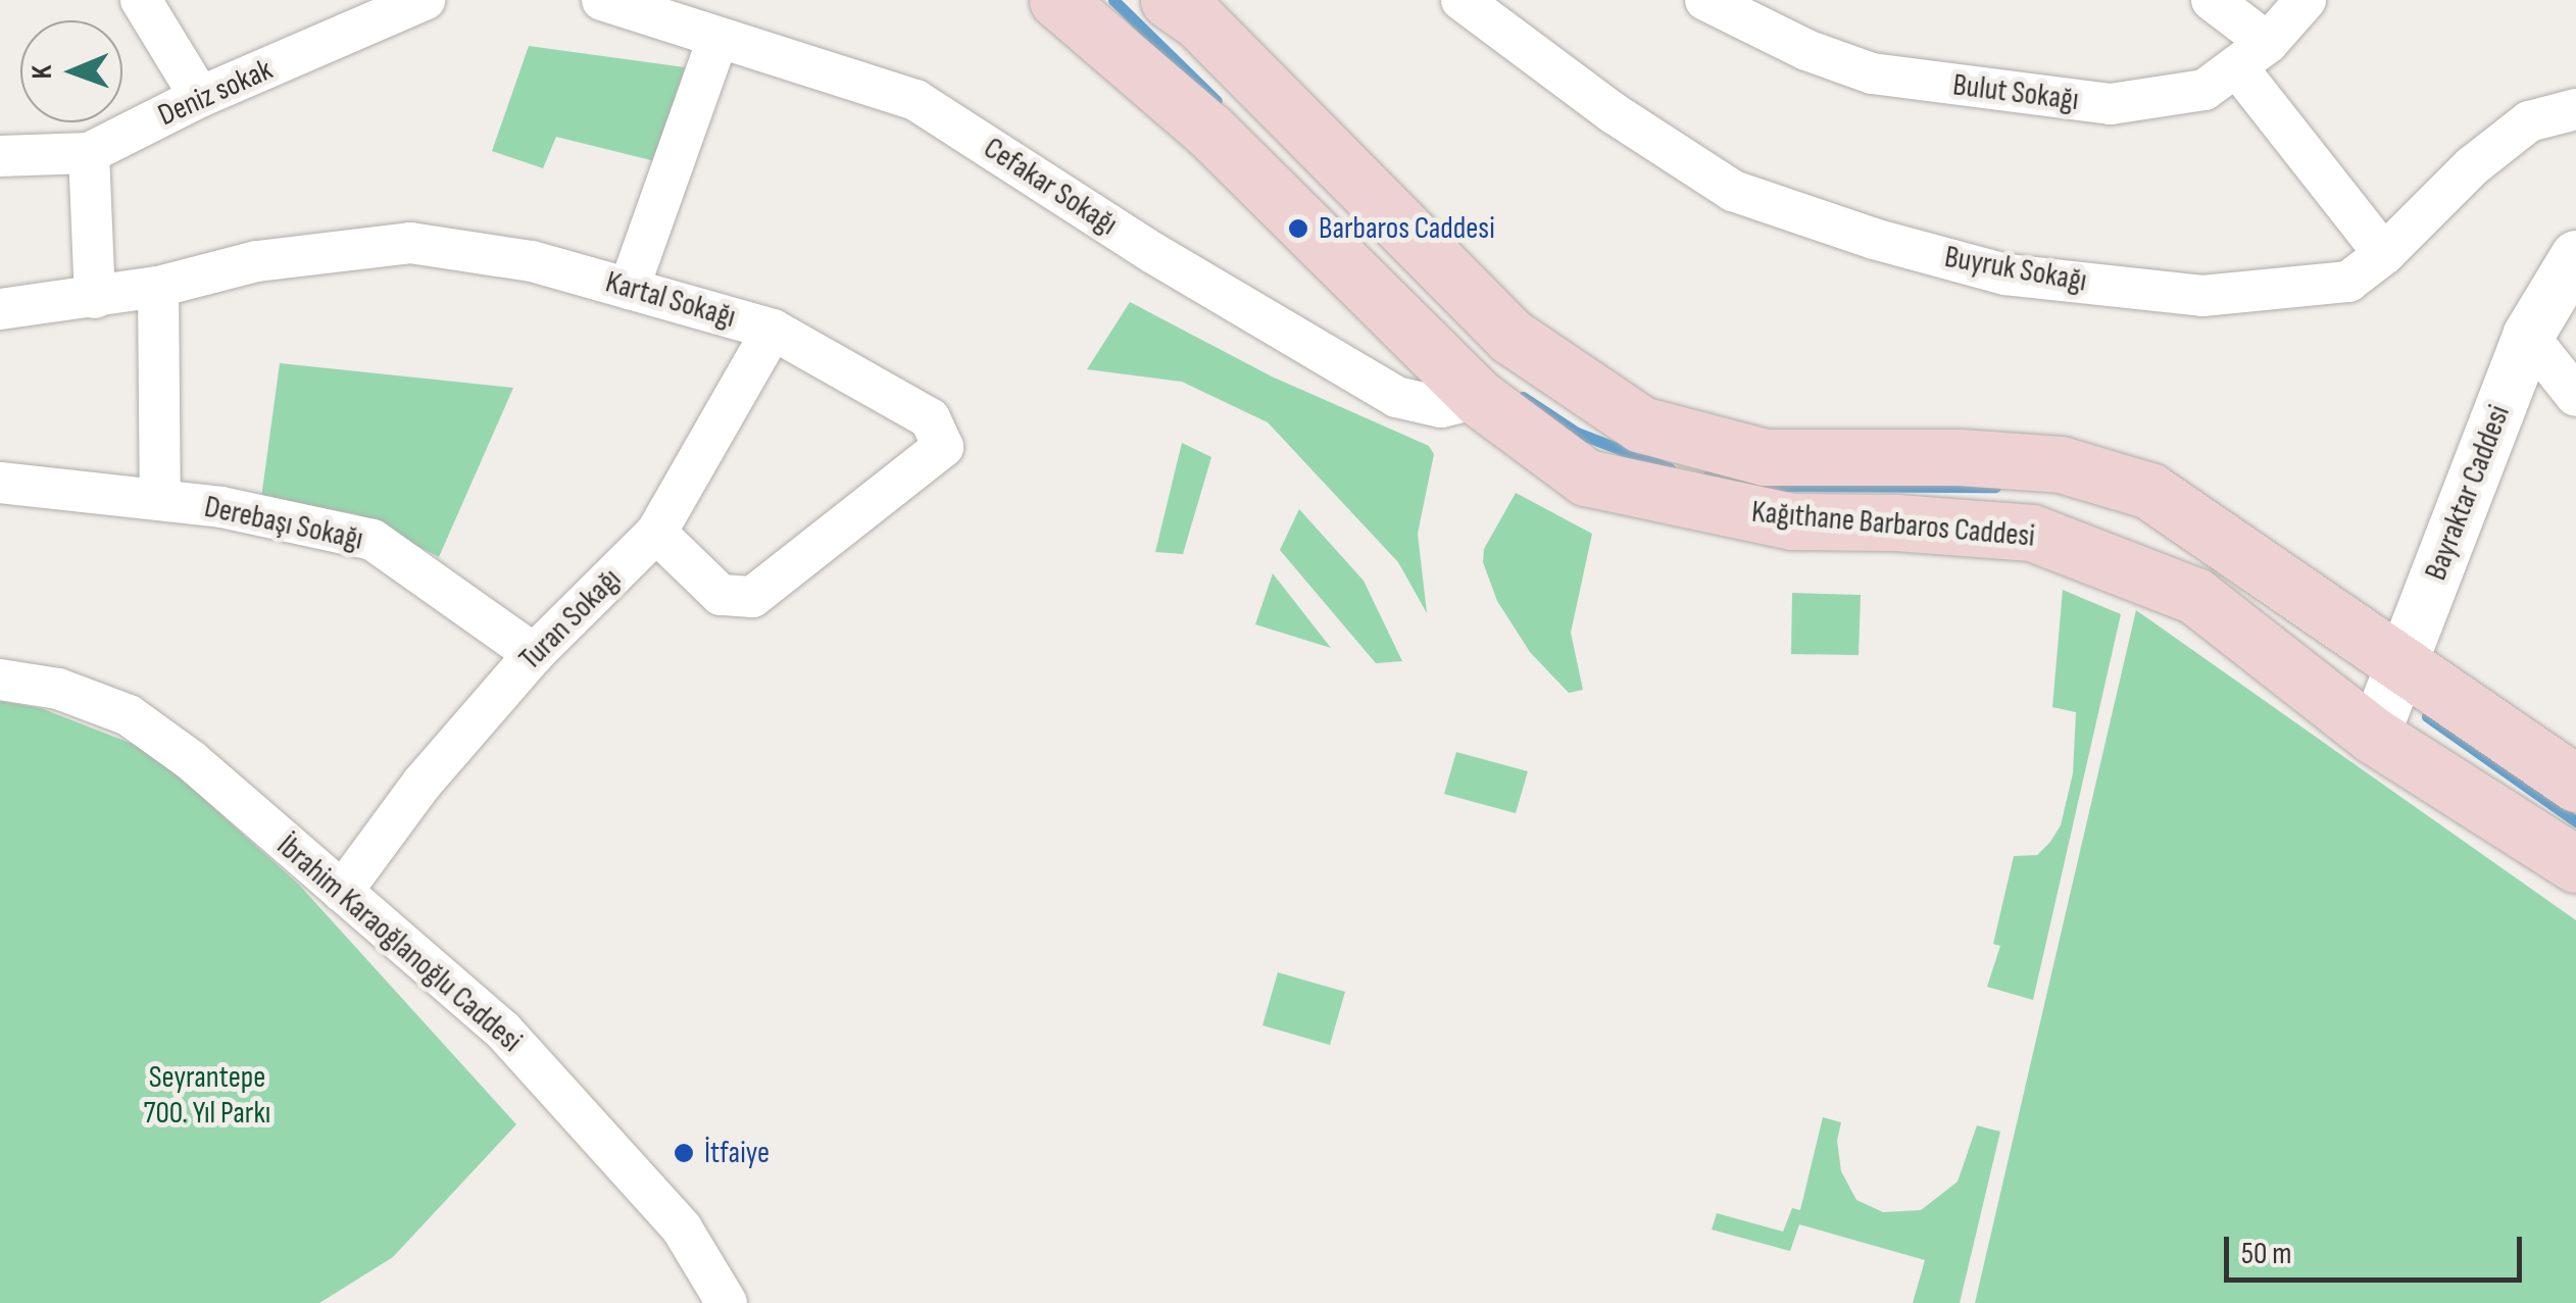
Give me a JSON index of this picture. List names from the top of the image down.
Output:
{
  "streets": {
    "main road": ["Kağıthane Barbaros Caddesi"],
    "street": [
      "Deniz sokak",
      "Bulut Sokağı",
      "Cefakar Sokağı",
      "Buyruk Sokağı",
      "Kartal Sokağı",
      "Bayraktar Caddesi",
      "Derebaşı Sokağı",
      "Turan Sokağı",
      "İbrahim Karaoğlanoğlu Caddesi"
    ]
  },
  "crossings": [
    ["Cefakar Sokağı", "Kağıthane Barbaros Caddesi"],
    ["Kartal Sokağı", "Turan Sokağı"],
    ["Bayraktar Caddesi", "Kağıthane Barbaros Caddesi"],
    ["Derebaşı Sokağı", "Turan Sokağı"],
    ["Turan Sokağı", "İbrahim Karaoğlanoğlu Caddesi"]
  ],
  "parks": ["Seyrantepe 700. Yıl Parkı"],
  "places": ["Barbaros Caddesi", "İtfaiye"],
  "scale_bar": "50 m",
  "north": "left"
}
